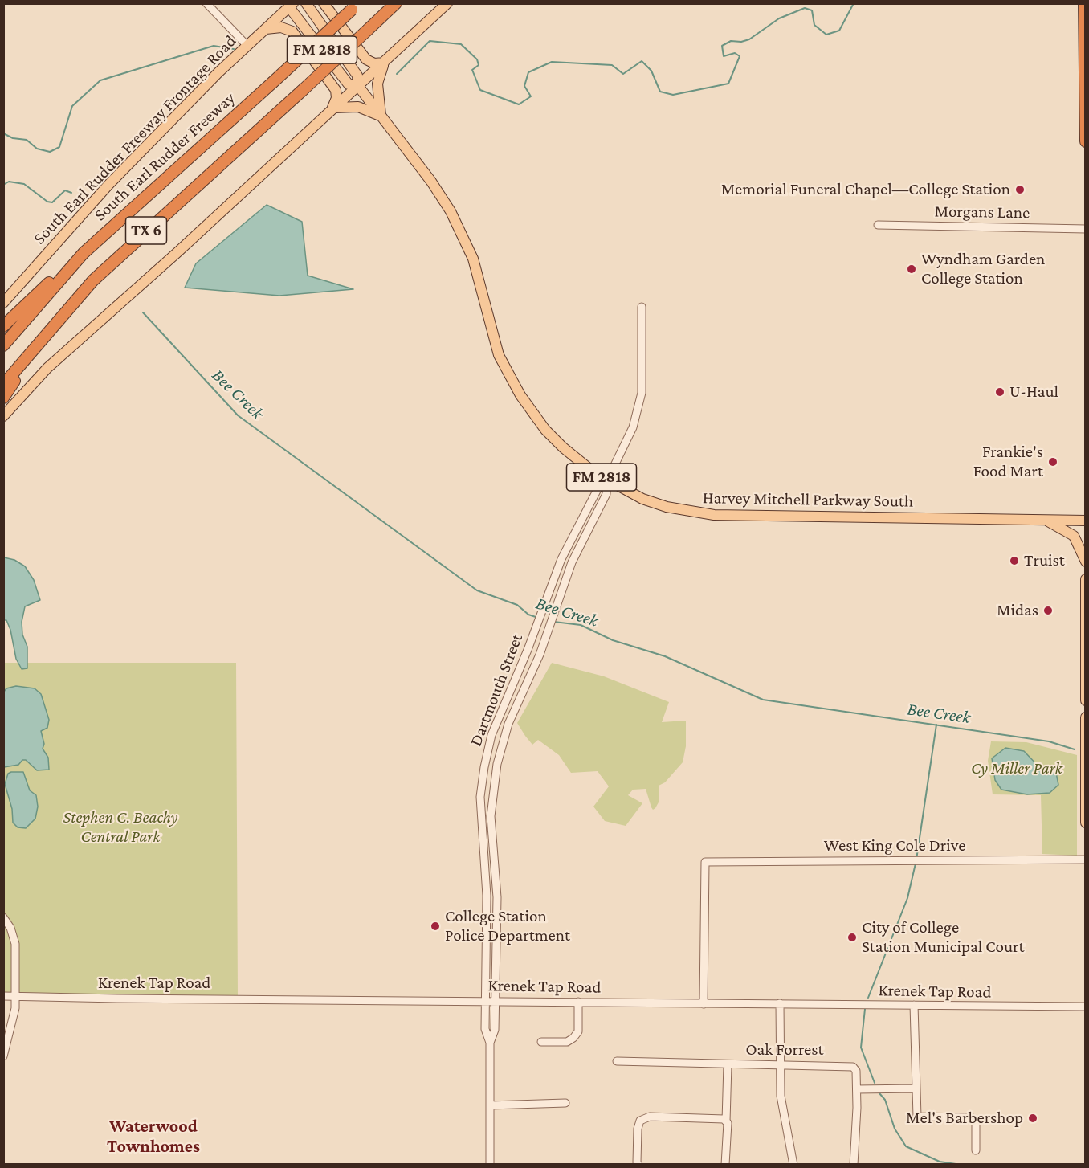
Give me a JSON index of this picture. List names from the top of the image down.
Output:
{
  "streets": {
    "highway": ["South Earl Rudder Freeway", "TX 6"],
    "main road": ["FM 2818", "South Earl Rudder Freeway Frontage Road", "Harvey Mitchell Parkway South"],
    "street": [
      "Morgans Lane",
      "Dartmouth Street",
      "West King Cole Drive",
      "Krenek Tap Road",
      "Oak Forrest"
    ]
  },
  "crossings": [
    ["South Earl Rudder Freeway Frontage Road", "Harvey Mitchell Parkway South"],
    ["Harvey Mitchell Parkway South", "Dartmouth Street"],
    ["Dartmouth Street", "Krenek Tap Road"],
    ["West King Cole Drive", "Krenek Tap Road"]
  ],
  "districts": ["Waterwood Townhomes"],
  "water": ["Bee Creek"],
  "parks": ["Cy Miller Park", "Stephen C. Beachy Central Park"],
  "places": [
    "Memorial Funeral Chapel—College Station",
    "Wyndham Garden College Station",
    "U-Haul",
    "Frankie's Food Mart",
    "Truist",
    "Midas",
    "College Station Police Department",
    "City of College Station Municipal Court",
    "Mel's Barbershop"
  ]
}
